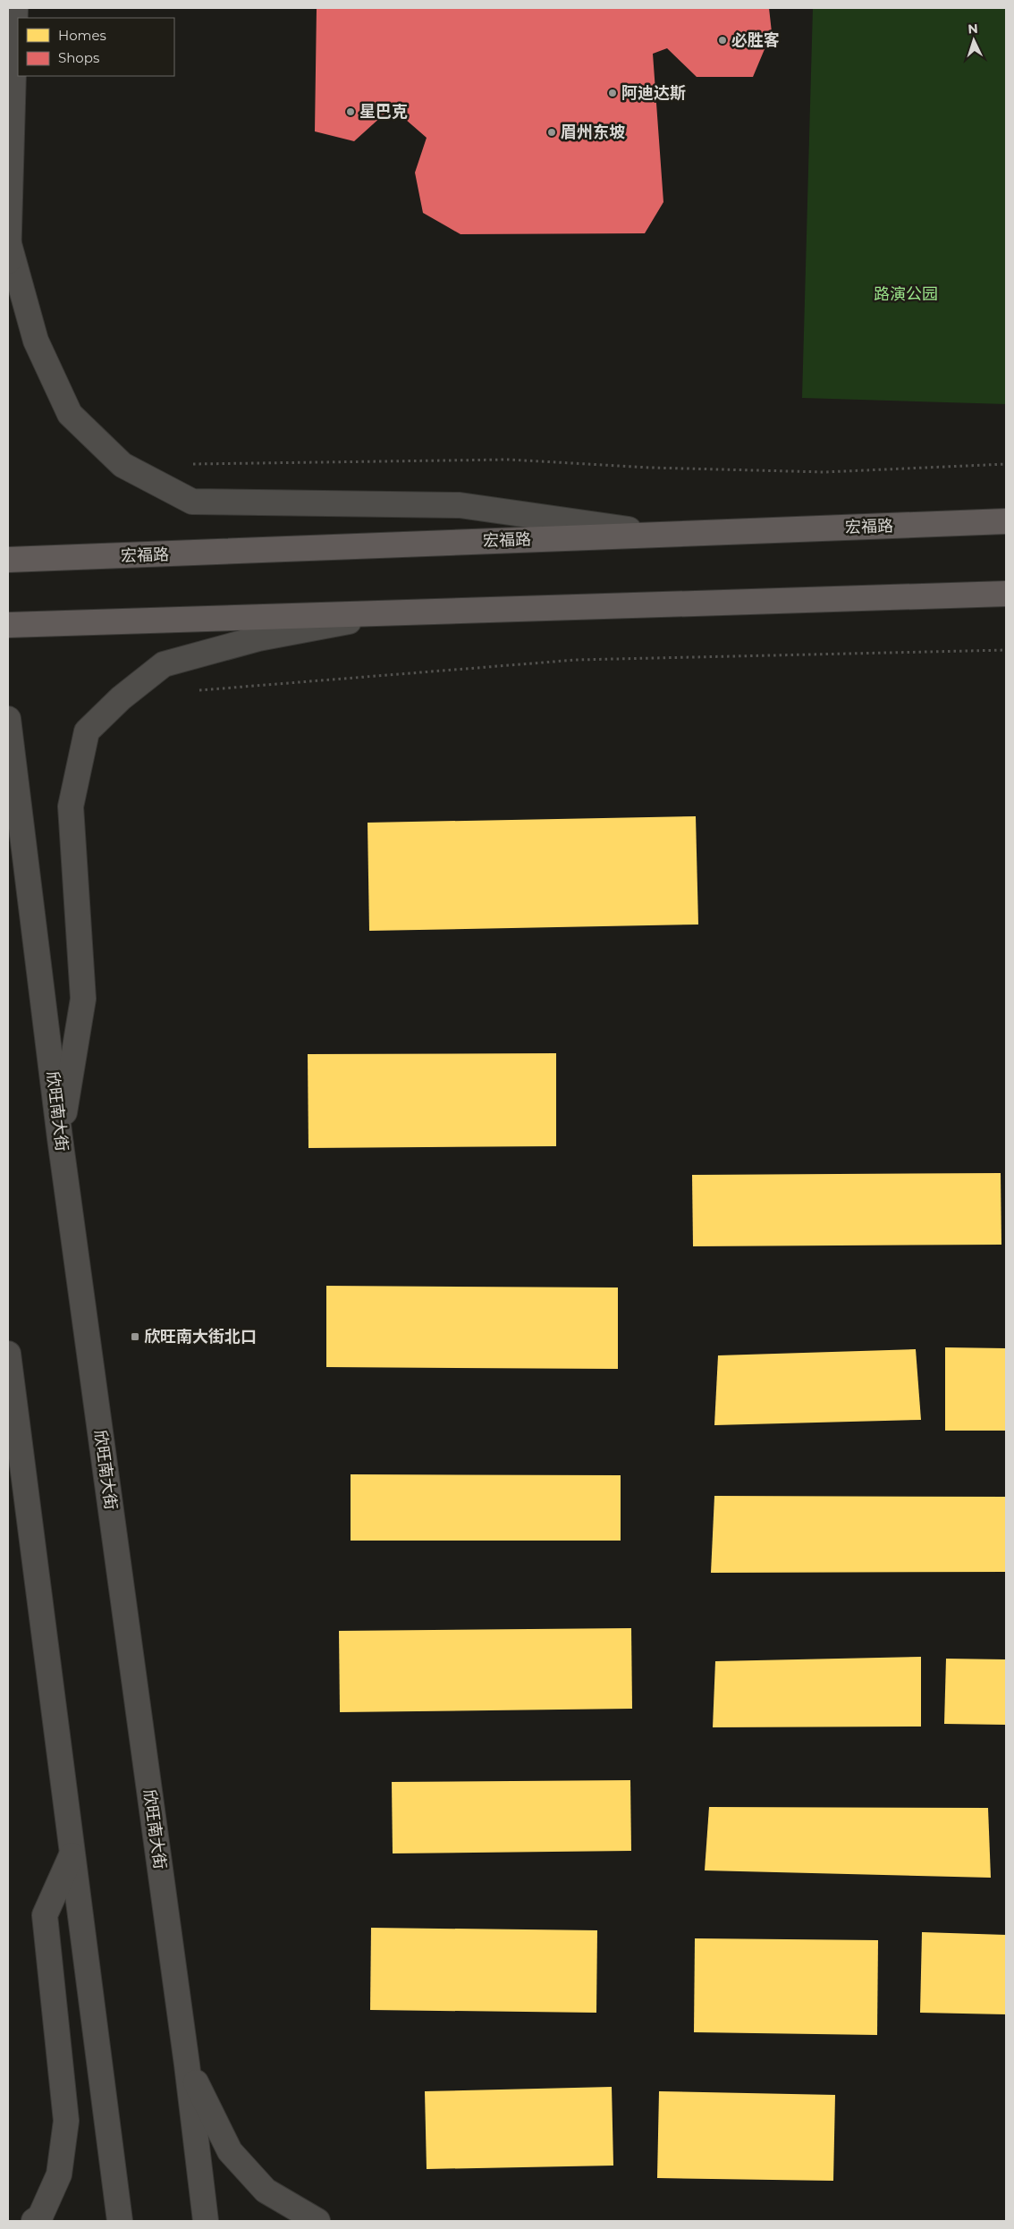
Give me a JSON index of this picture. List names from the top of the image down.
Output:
{
  "streets": {
    "main road": ["宏福路", "欣旺南大街"]
  },
  "parks": ["路演公园"],
  "places": {
    "other": [
      "必胜客",
      "阿迪达斯",
      "星巴克",
      "眉州东坡"
    ],
    "transit": ["欣旺南大街北口"]
  },
  "legend": ["Homes", "Shops"],
  "north": "top"
}
